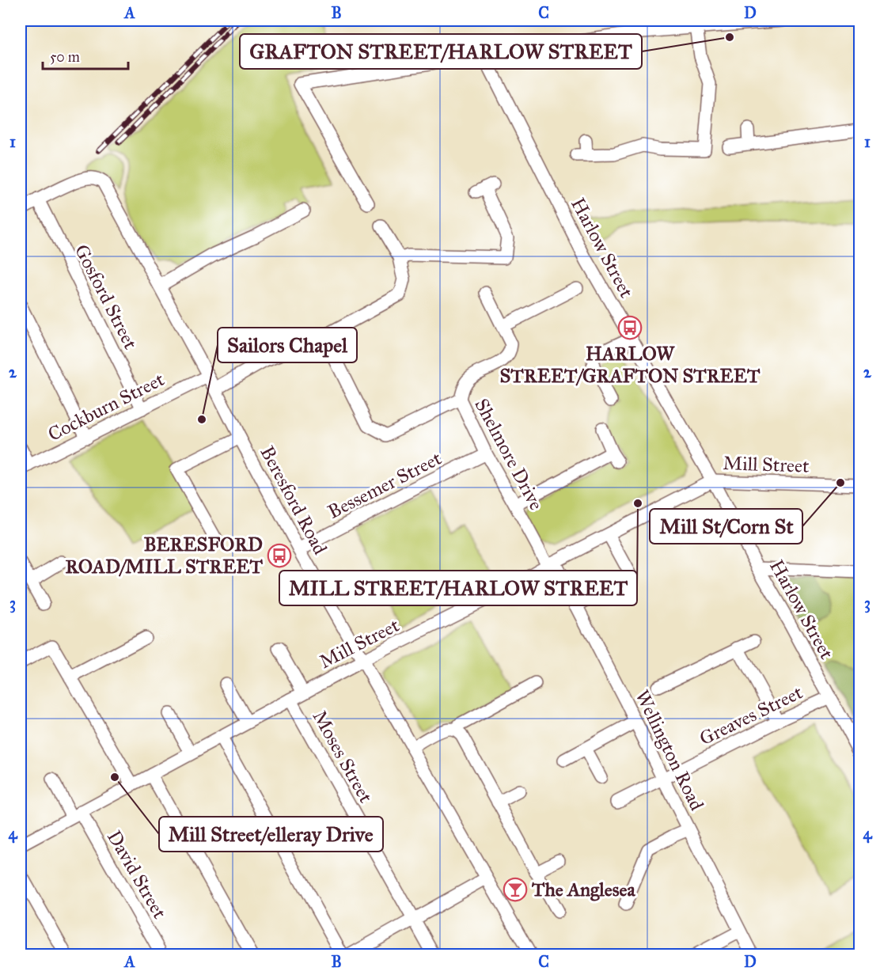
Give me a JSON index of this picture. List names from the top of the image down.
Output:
{
  "streets": {
    "street": [
      "Harlow Street",
      "Gosford Street",
      "Cockburn Street",
      "Shelmore Drive",
      "Mill Street",
      "Bessemer Street",
      "Beresford Road",
      "Greaves Street",
      "Wellington Road",
      "Moses Street",
      "David Street"
    ]
  },
  "crossings": [
    ["Harlow Street", "Mill Street"],
    ["Harlow Street", "Greaves Street"],
    ["Gosford Street", "Cockburn Street"],
    ["Gosford Street", "Beresford Road"],
    ["Cockburn Street", "Beresford Road"],
    ["Shelmore Drive", "Mill Street"],
    ["Shelmore Drive", "Bessemer Street"],
    ["Shelmore Drive", "Wellington Road"],
    ["Mill Street", "Beresford Road"],
    ["Mill Street", "Wellington Road"],
    ["Mill Street", "Moses Street"],
    ["Mill Street", "David Street"],
    ["Bessemer Street", "Beresford Road"],
    ["Greaves Street", "Wellington Road"]
  ],
  "places": {
    "other": [
      "GRAFTON STREET/HARLOW STREET",
      "Sailors Chapel",
      "Mill St/Corn St",
      "MILL STREET/HARLOW STREET",
      "Mill Street/elleray Drive"
    ],
    "bus stop": ["HARLOW STREET/GRAFTON STREET", "BERESFORD ROAD/MILL STREET"],
    "bar": ["The Anglesea"]
  },
  "scale_bar": "50 m",
  "grid": {
    "columns": [
      "A",
      "B",
      "C",
      "D"
    ],
    "rows": [
      "1",
      "2",
      "3",
      "4"
    ]
  }
}
